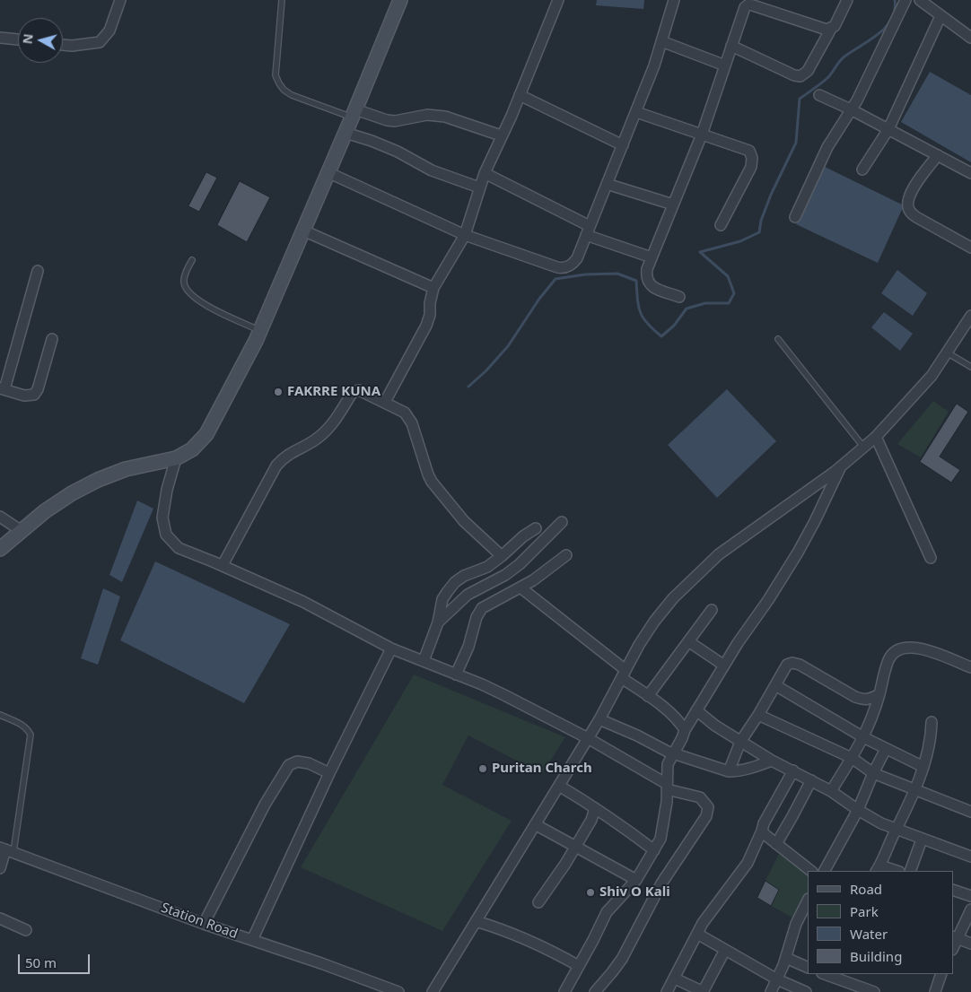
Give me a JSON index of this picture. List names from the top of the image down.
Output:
{
  "streets": {
    "street": ["Station Road"]
  },
  "places": ["FAKRRE KUNA", "Puritan Charch", "Shiv O Kali"],
  "legend": [
    "Road",
    "Park",
    "Water",
    "Building"
  ],
  "scale_bar": "50 m",
  "north": "left"
}
